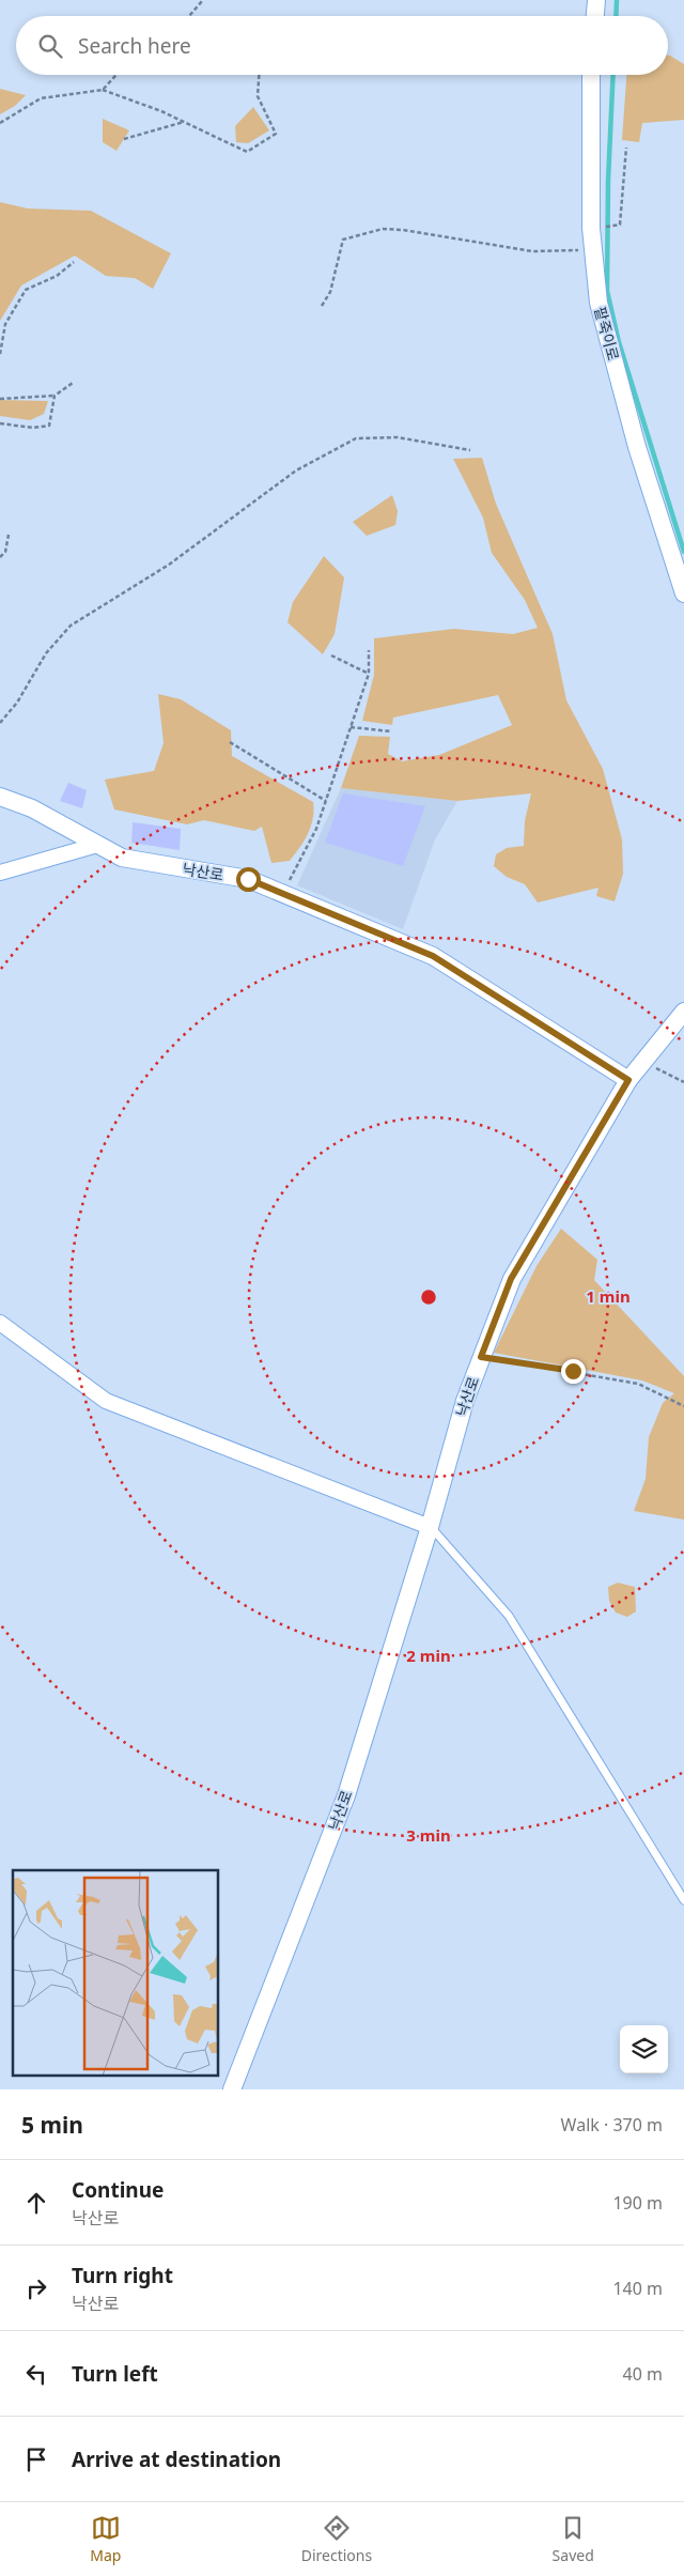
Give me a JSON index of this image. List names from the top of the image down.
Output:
{
  "streets": {
    "street": ["팥죽이로", "낙산로"]
  },
  "page": {
    "search": "Search here",
    "heading": ["5 min", "Walk · 370 m"],
    "list": [
      ["Continue", "낙산로", "190 m"],
      ["Turn right", "낙산로", "140 m"],
      ["Turn left", "40 m"],
      "Arrive at destination"
    ],
    "nav": ["Map", "Directions", "Saved"]
  },
  "rings": ["1 min", "2 min", "3 min"]
}
